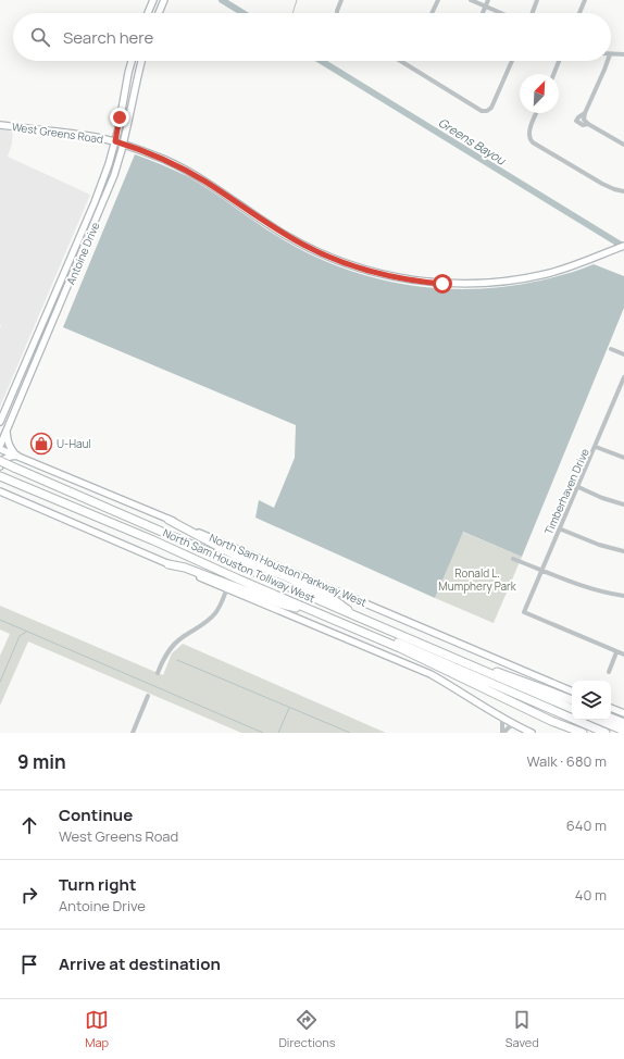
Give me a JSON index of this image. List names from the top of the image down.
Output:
{
  "streets": {
    "highway": ["North Sam Houston Tollway West"],
    "main road": ["West Greens Road", "Antoine Drive", "North Sam Houston Parkway West"],
    "street": ["Timberhaven Drive"]
  },
  "crossings": [
    ["West Greens Road", "Antoine Drive"],
    ["Antoine Drive", "North Sam Houston Parkway West"]
  ],
  "water": ["Greens Bayou"],
  "parks": ["Ronald L. Mumphery Park"],
  "places": {
    "shop": ["U-Haul"]
  },
  "north": "top right",
  "page": {
    "search": "Search here",
    "heading": ["9 min", "Walk · 680 m"],
    "list": [
      ["Continue", "West Greens Road", "640 m"],
      ["Turn right", "Antoine Drive", "40 m"],
      "Arrive at destination"
    ],
    "nav": ["Map", "Directions", "Saved"]
  }
}
